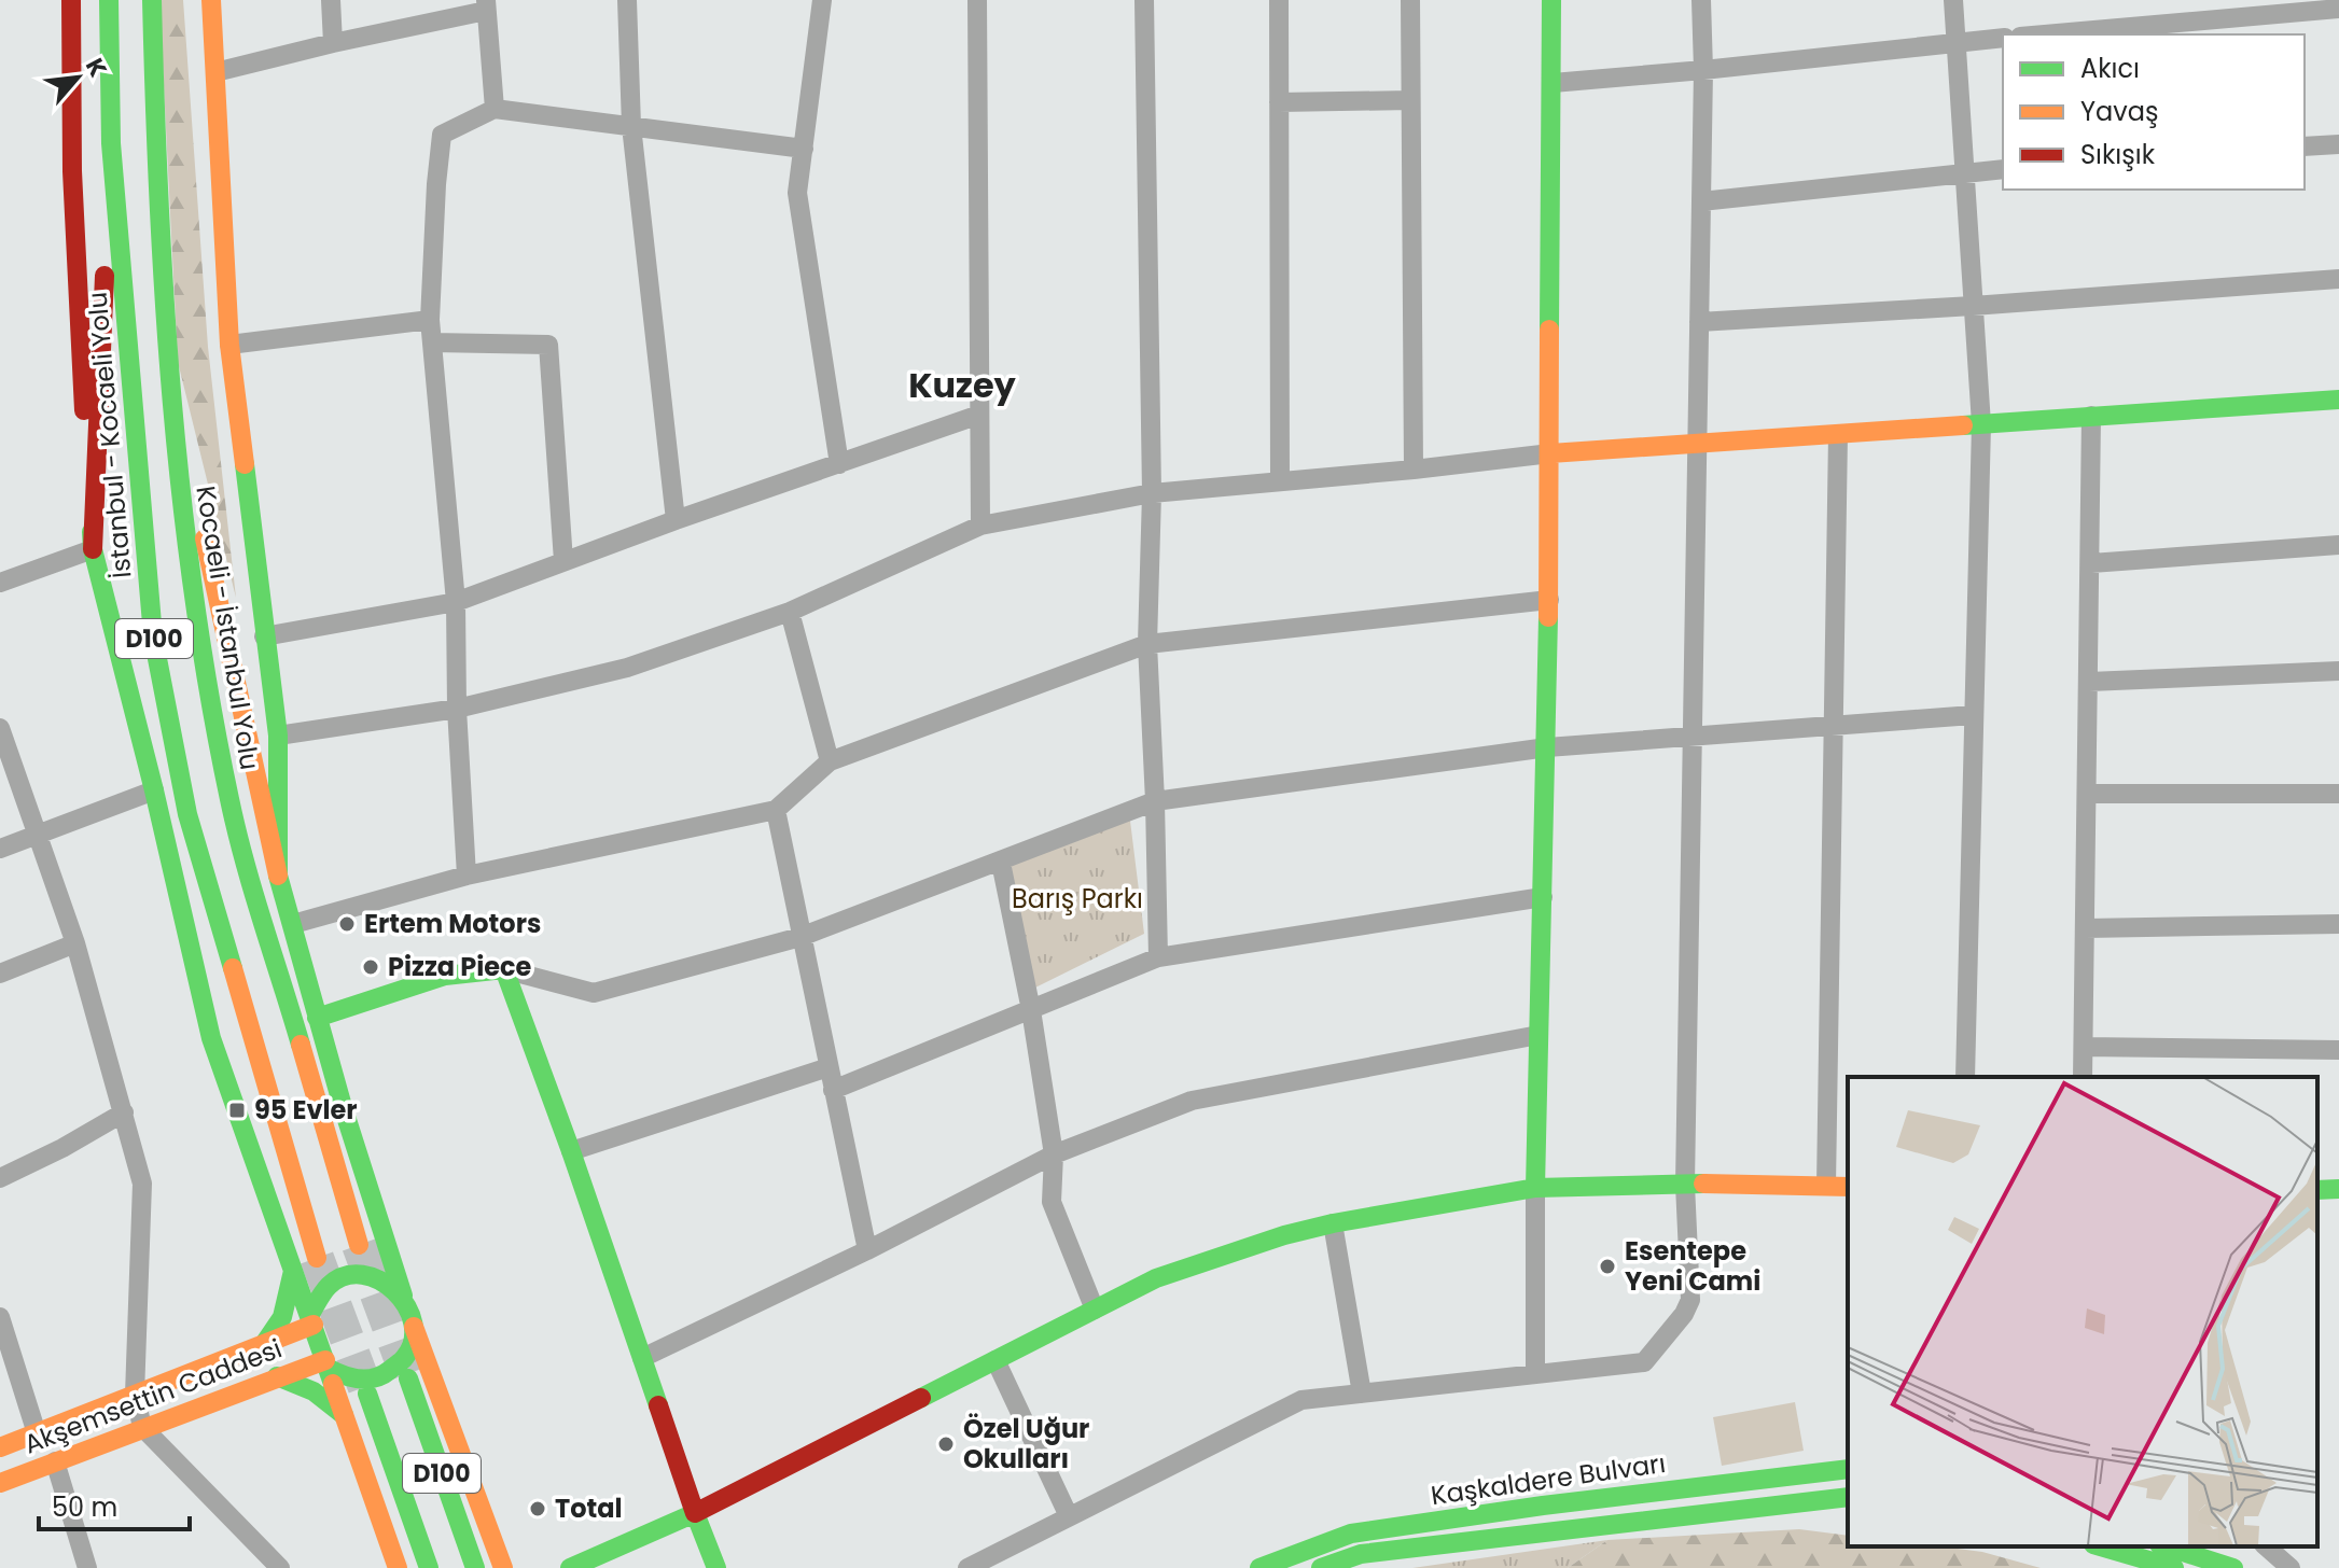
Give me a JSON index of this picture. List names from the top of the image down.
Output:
{
  "streets": {
    "main road": [
      "İstanbul - Kocaeli Yolu",
      "Kocaeli - İstanbul Yolu",
      "D100",
      "Akşemsettin Caddesi",
      "Kaşkaldere Bulvarı"
    ]
  },
  "districts": ["Kuzey"],
  "parks": ["Barış Parkı"],
  "places": {
    "other": [
      "Ertem Motors",
      "Pizza Piece",
      "Esentepe Yeni Cami",
      "Özel Uğur Okulları",
      "Total"
    ],
    "transit": ["95 Evler"]
  },
  "legend": ["Akıcı", "Yavaş", "Sıkışık"],
  "scale_bar": "50 m",
  "north": "top right"
}
